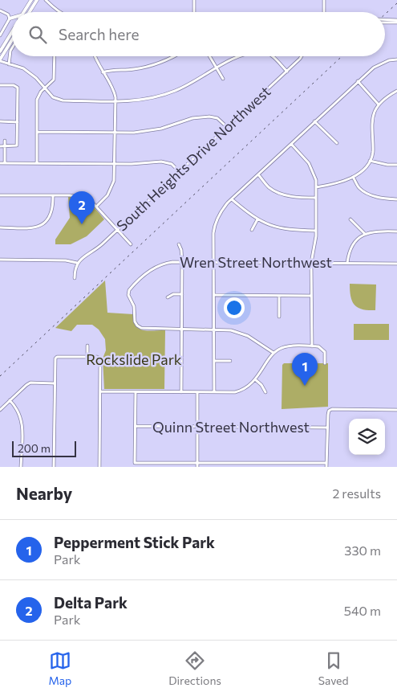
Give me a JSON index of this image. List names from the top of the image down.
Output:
{
  "streets": {
    "street": ["South Heights Drive Northwest", "Wren Street Northwest", "Quinn Street Northwest"]
  },
  "parks": ["Rockslide Park"],
  "scale_bar": "200 m",
  "page": {
    "search": "Search here",
    "pins": ["2", "1"],
    "scale": "200 m",
    "heading": ["Nearby", "2 results"],
    "list": [
      {
        "mark": "1",
        "name": "Pepperment Stick Park",
        "note": "Park",
        "value": "330 m"
      },
      {
        "mark": "2",
        "name": "Delta Park",
        "note": "Park",
        "value": "540 m"
      }
    ],
    "nav": ["Map", "Directions", "Saved"]
  }
}
